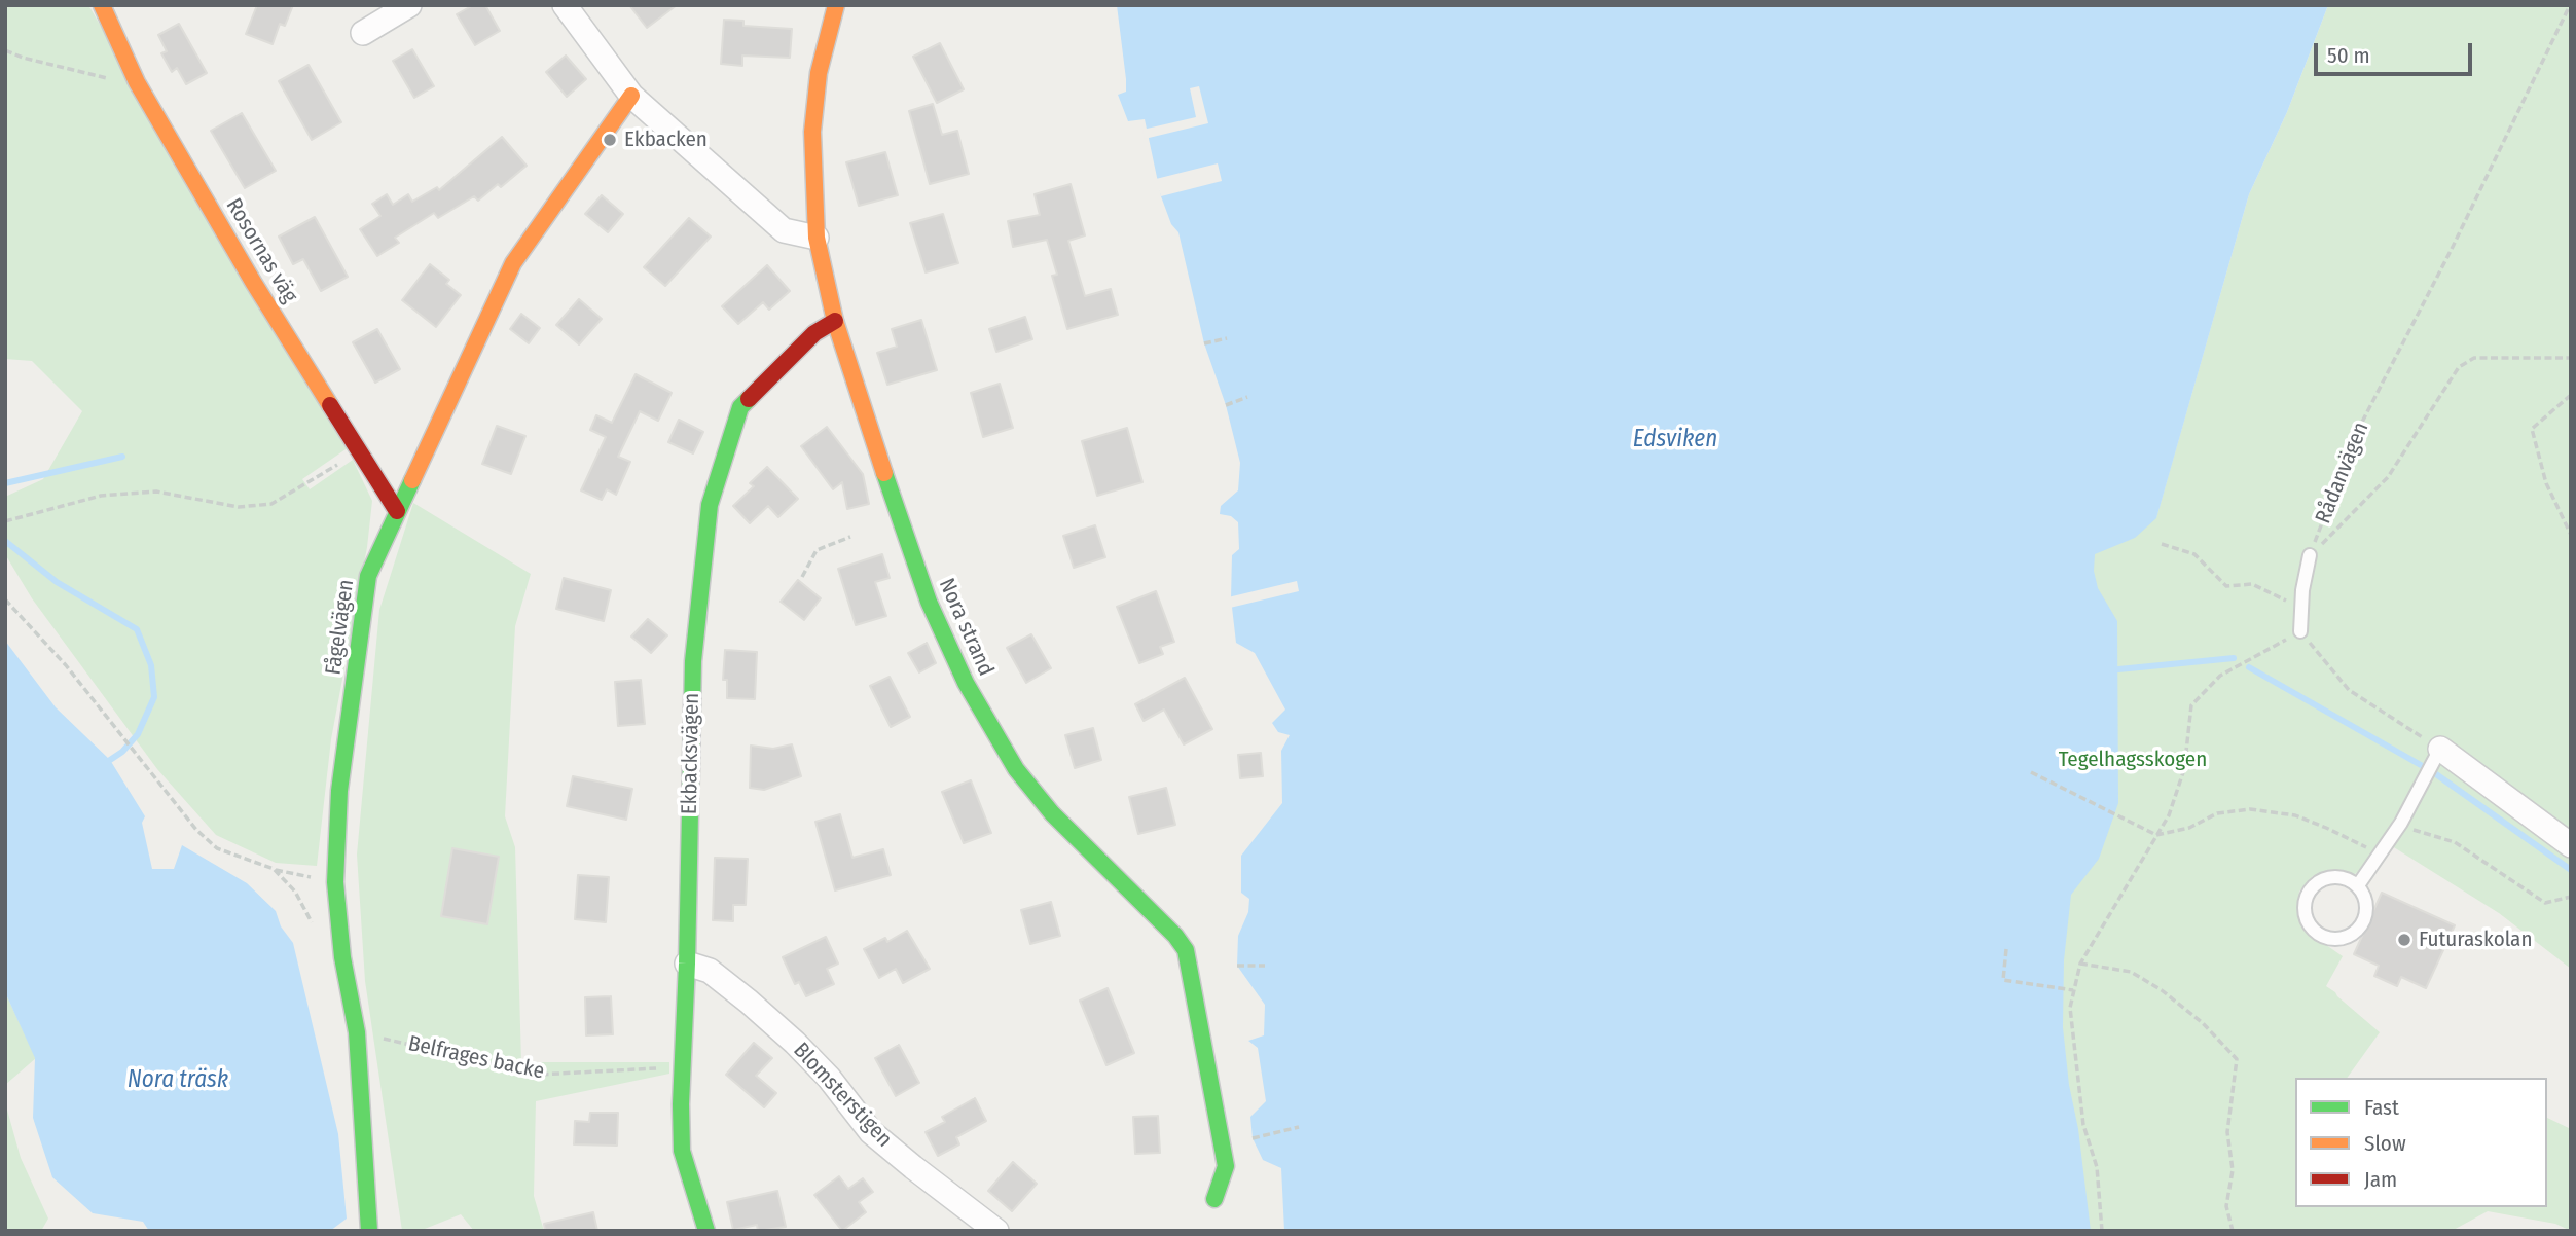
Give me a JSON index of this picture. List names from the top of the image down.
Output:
{
  "streets": {
    "street": [
      "Rosornas väg",
      "Fågelvägen",
      "Nora strand",
      "Ekbacksvägen",
      "Blomsterstigen"
    ],
    "path": ["Rådanvägen", "Belfrages backe"]
  },
  "crossings": [
    ["Rosornas väg", "Fågelvägen"],
    ["Fågelvägen", "Belfrages backe"],
    ["Nora strand", "Ekbacksvägen"],
    ["Ekbacksvägen", "Belfrages backe"],
    ["Ekbacksvägen", "Blomsterstigen"]
  ],
  "water": ["Edsviken", "Nora träsk"],
  "parks": ["Tegelhagsskogen"],
  "places": ["Ekbacken", "Futuraskolan"],
  "legend": ["Fast", "Slow", "Jam"],
  "scale_bar": "50 m"
}
